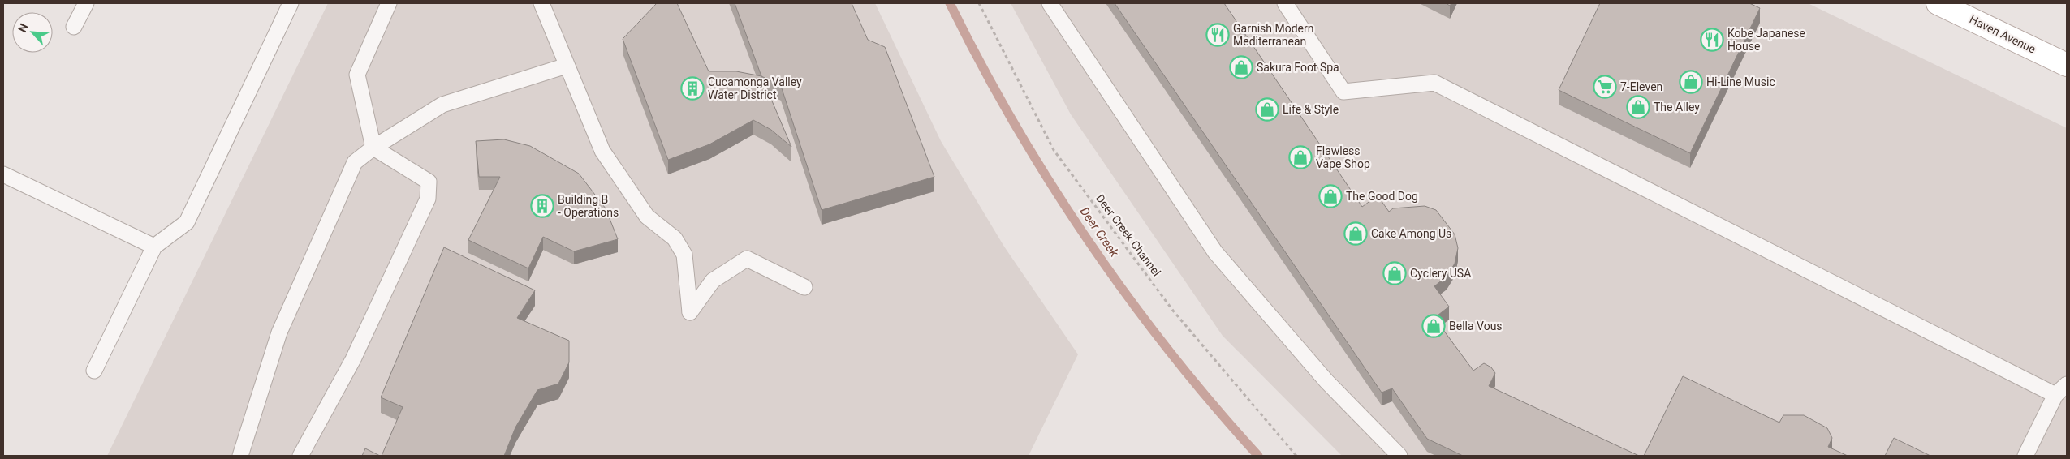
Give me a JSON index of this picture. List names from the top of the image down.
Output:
{
  "streets": {
    "main road": ["Haven Avenue"],
    "path": ["Deer Creek Channel"]
  },
  "water": ["Deer Creek"],
  "places": {
    "restaurant": ["Garnish Modern Mediterranean", "Kobe Japanese House"],
    "shop": [
      "Sakura Foot Spa",
      "Hi-Line Music",
      "The Alley",
      "Life & Style",
      "Flawless Vape Shop",
      "The Good Dog",
      "Cake Among Us",
      "Cyclery USA",
      "Bella Vous"
    ],
    "supermarket": ["7-Eleven"],
    "building": ["Cucamonga Valley Water District", "Building B - Operations"]
  },
  "north": "top left"
}
